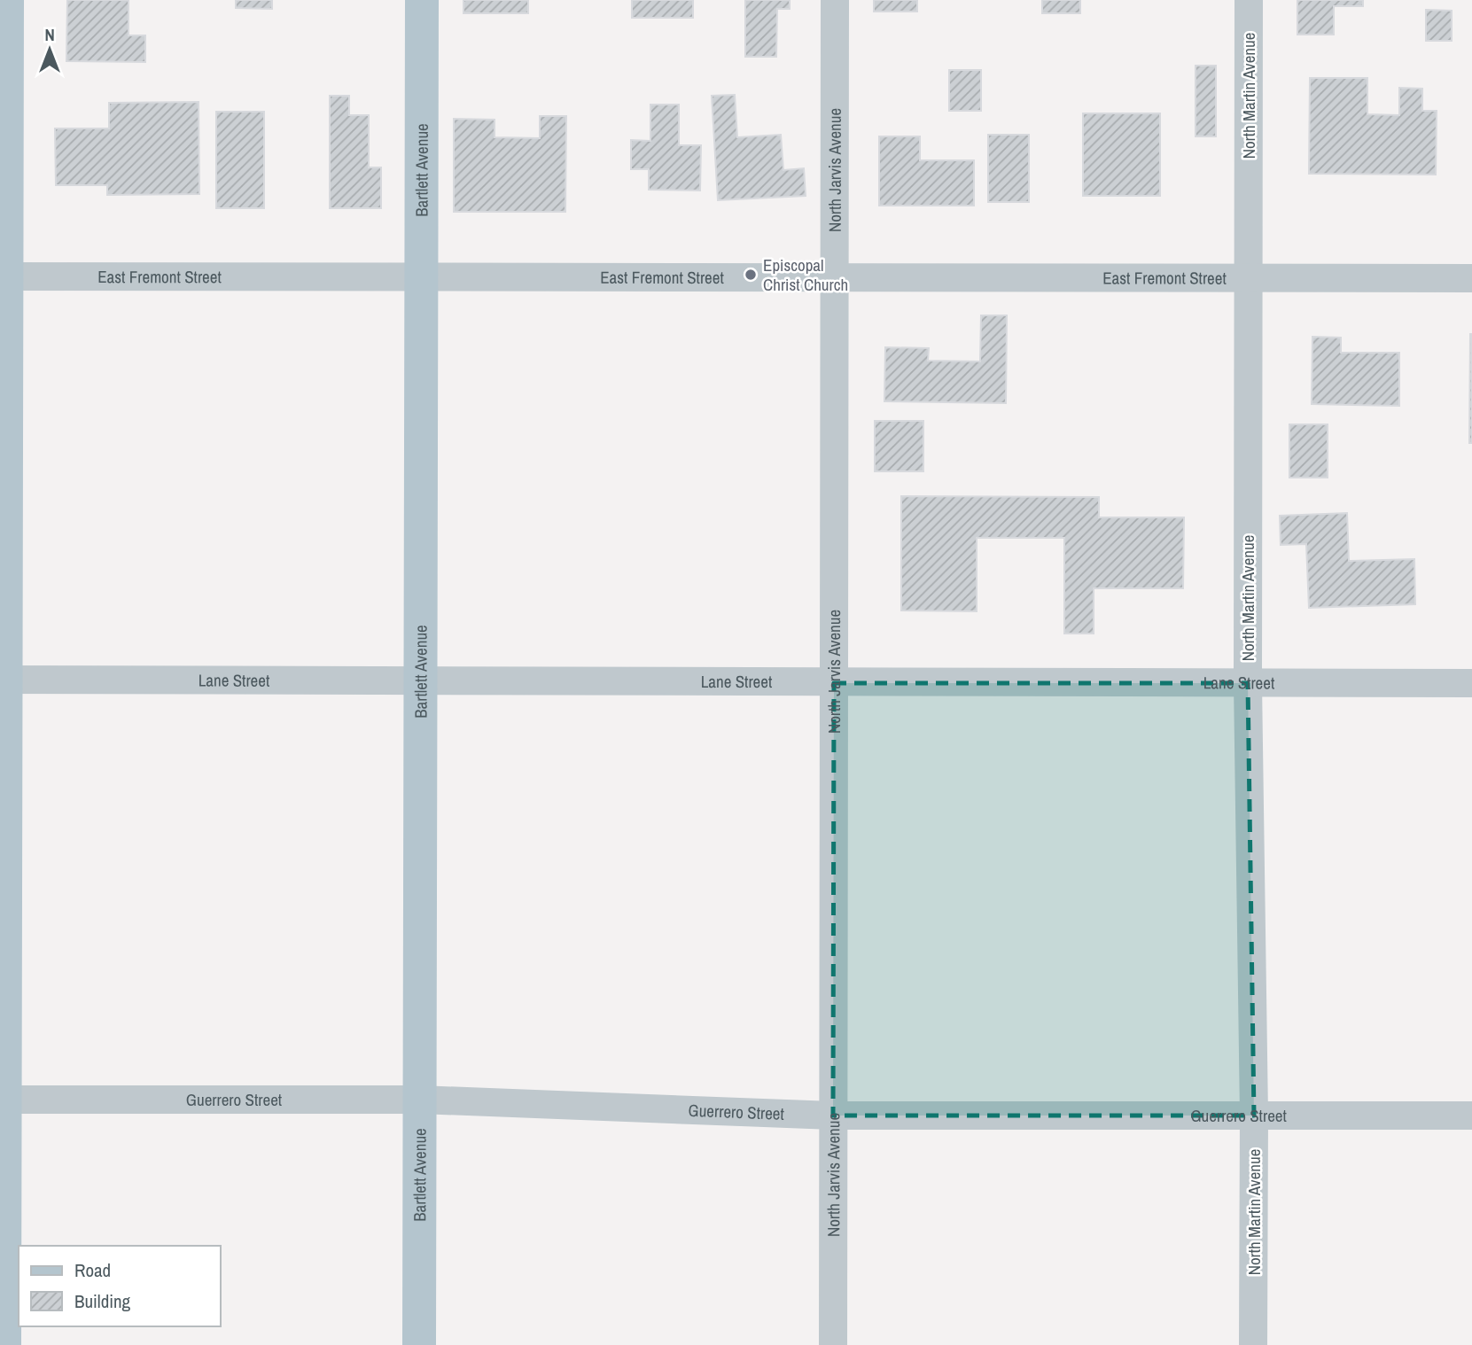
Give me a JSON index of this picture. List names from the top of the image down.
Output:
{
  "streets": {
    "main road": ["Bartlett Avenue"],
    "street": [
      "North Martin Avenue",
      "North Jarvis Avenue",
      "East Fremont Street",
      "Lane Street",
      "Guerrero Street"
    ]
  },
  "crossings": [
    ["North Martin Avenue", "East Fremont Street"],
    ["North Martin Avenue", "Lane Street"],
    ["North Martin Avenue", "Guerrero Street"],
    ["Bartlett Avenue", "East Fremont Street"],
    ["Bartlett Avenue", "Lane Street"],
    ["Bartlett Avenue", "Guerrero Street"],
    ["North Jarvis Avenue", "East Fremont Street"],
    ["North Jarvis Avenue", "Lane Street"],
    ["North Jarvis Avenue", "Guerrero Street"]
  ],
  "places": ["Episcopal Christ Church"],
  "legend": ["Road", "Building"],
  "north": "top"
}
